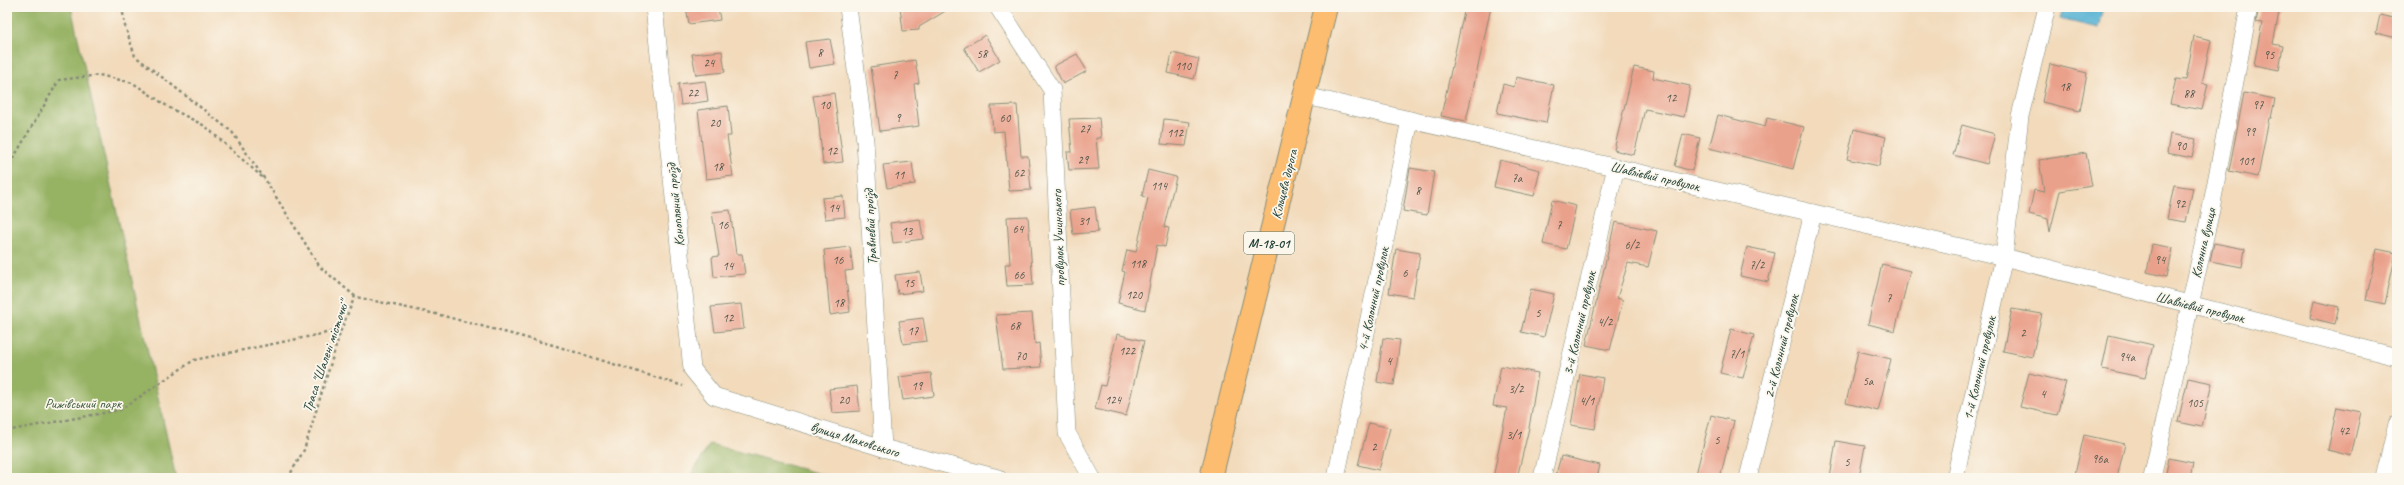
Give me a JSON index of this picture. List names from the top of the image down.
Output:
{
  "streets": {
    "highway": ["Кільцева дорога", "М-18-01"],
    "street": [
      "Шавлієвий провулок",
      "Конопляний проїзд",
      "Травневий проїзд",
      "провулок Ушинського",
      "Колонна вулиця",
      "4-й Колонний провулок",
      "3-й Колонний провулок",
      "2-й Колонний провулок",
      "1-й Колонний провулок",
      "вулиця Маковського"
    ],
    "path": ["Траса \"Шаленi мiсточкi\""]
  },
  "crossings": [
    ["Шавлієвий провулок", "Кільцева дорога"],
    ["Шавлієвий провулок", "Колонна вулиця"],
    ["Шавлієвий провулок", "4-й Колонний провулок"],
    ["Шавлієвий провулок", "3-й Колонний провулок"],
    ["Шавлієвий провулок", "2-й Колонний провулок"],
    ["Шавлієвий провулок", "1-й Колонний провулок"],
    ["Конопляний проїзд", "вулиця Маковського"],
    ["Травневий проїзд", "вулиця Маковського"]
  ],
  "parks": ["Рижівський парк"],
  "house_numbers": [
    "8",
    "58",
    "95",
    "24",
    "110",
    "7",
    "18",
    "22",
    "88",
    "12",
    "10",
    "97",
    "9",
    "60",
    "20",
    "27",
    "99",
    "112",
    "90",
    "12",
    "29",
    "101",
    "18",
    "62",
    "11",
    "7а",
    "114",
    "8",
    "92",
    "14",
    "31",
    "16",
    "7",
    "64",
    "13",
    "6/2",
    "16",
    "94",
    "118",
    "7/2",
    "14",
    "6",
    "66",
    "15",
    "120",
    "7",
    "18",
    "5",
    "12",
    "4/2",
    "68",
    "17",
    "2",
    "122",
    "7/1",
    "70",
    "94а",
    "4",
    "5а",
    "19",
    "3/2",
    "4",
    "20",
    "124",
    "4/1",
    "105",
    "42",
    "3/1",
    "5",
    "2",
    "96а",
    "5"
  ]
}
